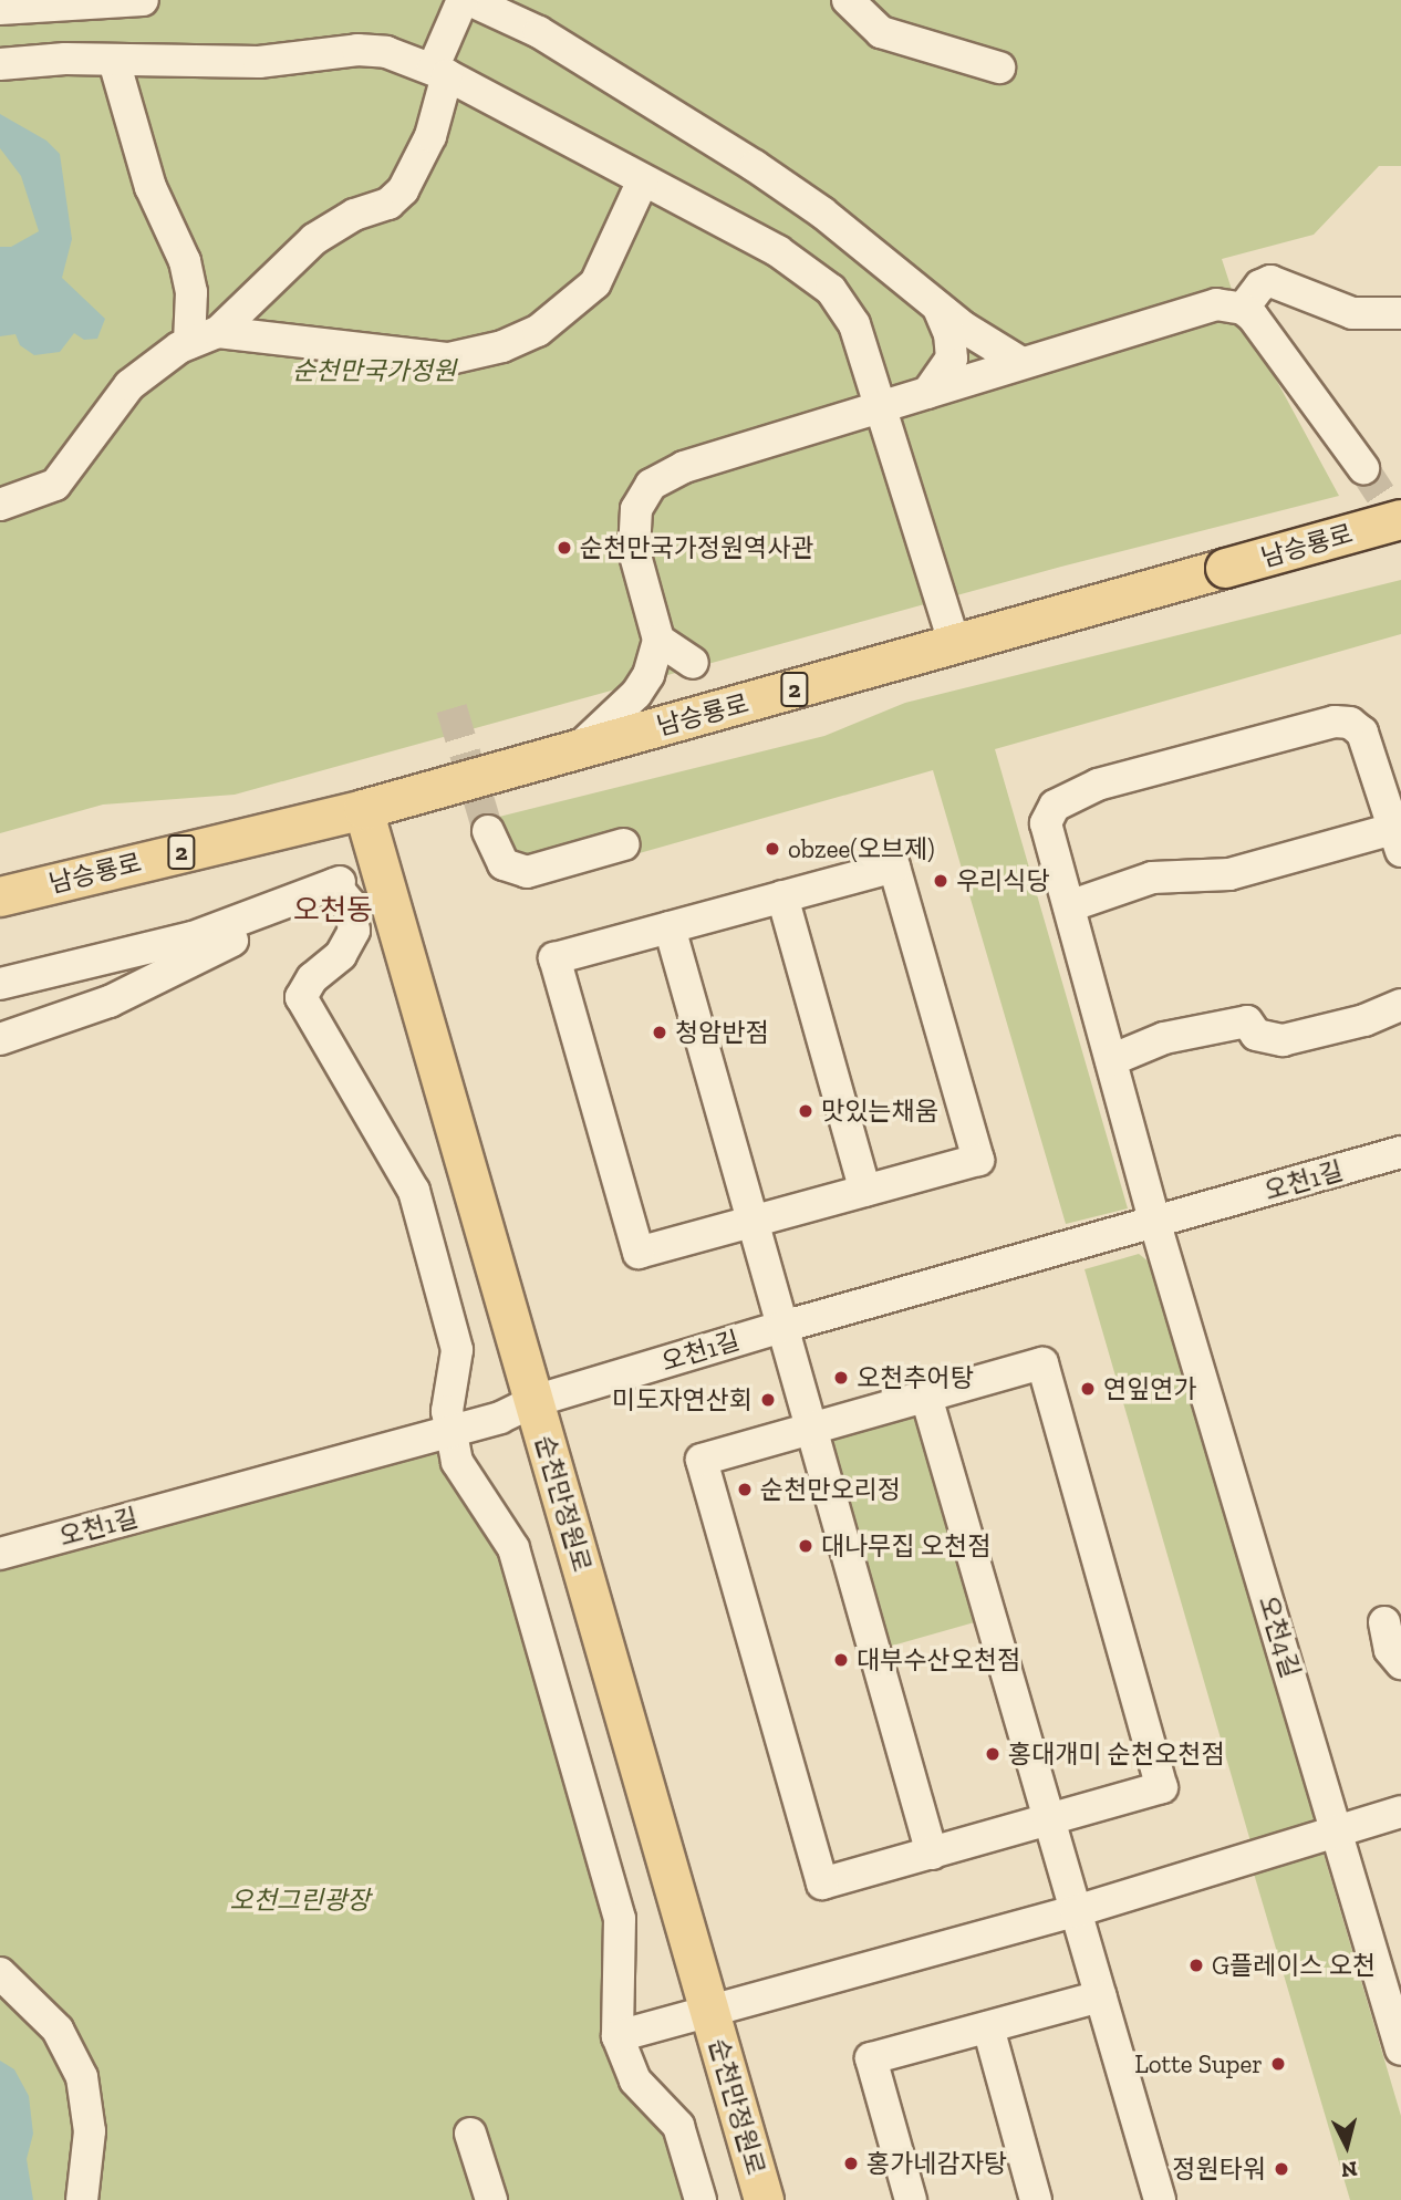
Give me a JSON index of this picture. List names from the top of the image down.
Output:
{
  "streets": {
    "main road": ["남승룡로", "2", "순천만정원로"],
    "street": ["오천1길", "오천4길"]
  },
  "crossings": [
    ["남승룡로", "순천만정원로"],
    ["오천1길", "순천만정원로"],
    ["오천1길", "오천4길"]
  ],
  "districts": ["오천동"],
  "parks": ["순천만국가정원", "오천그린광장"],
  "places": [
    "순천만국가정원역사관",
    "obzee(오브제)",
    "우리식당",
    "청암반점",
    "맛있는채움",
    "오천추어탕",
    "연잎연가",
    "미도자연산회",
    "순천만오리정",
    "대나무집 오천점",
    "대부수산오천점",
    "홍대개미 순천오천점",
    "G플레이스 오천",
    "Lotte Super",
    "홍가네감자탕",
    "정원타워"
  ],
  "north": "bottom"
}
